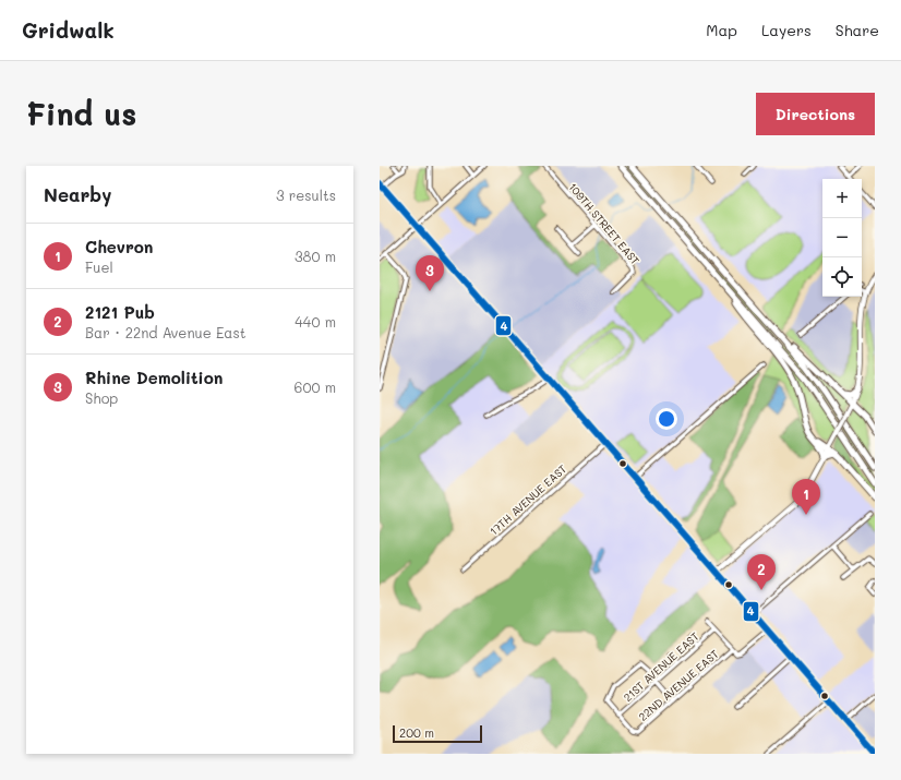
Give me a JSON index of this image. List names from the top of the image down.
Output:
{
  "streets": {
    "street": [
      "109TH STREET EAST",
      "17TH AVENUE EAST",
      "21ST AVENUE EAST",
      "22ND AVENUE EAST"
    ]
  },
  "crossings": [
    ["21ST AVENUE EAST", "22ND AVENUE EAST"]
  ],
  "lines": ["transit line 4"],
  "scale_bar": "200 m",
  "page": {
    "header": "Gridwalk",
    "nav": ["Map", "Layers", "Share"],
    "buttons": "Directions",
    "title": "Find us",
    "heading": ["Nearby", "3 results"],
    "map_buttons": ["+", "−"],
    "list": [
      {
        "mark": "1",
        "name": "Chevron",
        "note": "Fuel",
        "value": "380 m"
      },
      {
        "mark": "2",
        "name": "2121 Pub",
        "note": "Bar · 22nd Avenue East",
        "value": "440 m"
      },
      {
        "mark": "3",
        "name": "Rhine Demolition",
        "note": "Shop",
        "value": "600 m"
      }
    ],
    "pins": ["3", "1", "2"],
    "scale": "200 m"
  }
}
